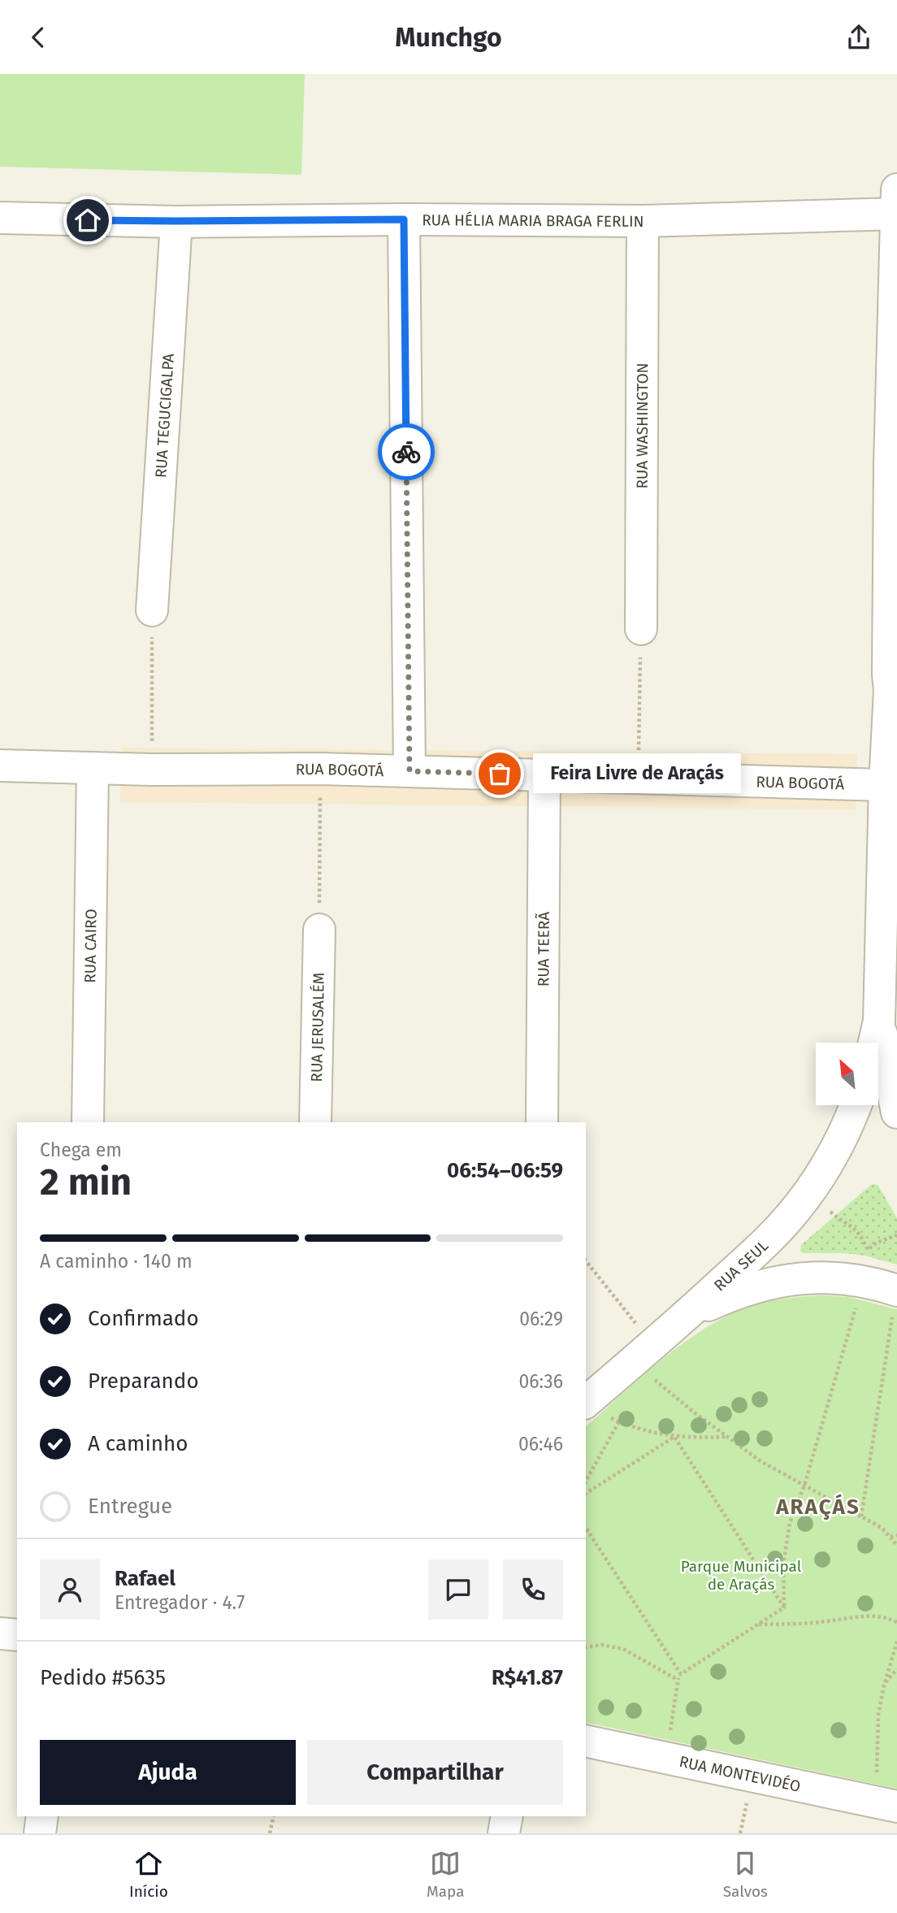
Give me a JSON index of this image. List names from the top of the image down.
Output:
{
  "streets": {
    "street": [
      "RUA HÉLIA MARIA BRAGA FERLIN",
      "RUA TEGUCIGALPA",
      "RUA WASHINGTON",
      "RUA BOGOTÁ",
      "RUA CAIRO",
      "RUA TEERÃ",
      "RUA JERUSALÉM",
      "RUA SEUL",
      "RUA MONTEVIDÉO"
    ]
  },
  "crossings": [
    ["RUA HÉLIA MARIA BRAGA FERLIN", "RUA TEGUCIGALPA"],
    ["RUA HÉLIA MARIA BRAGA FERLIN", "RUA WASHINGTON"],
    ["RUA BOGOTÁ", "RUA CAIRO"],
    ["RUA BOGOTÁ", "RUA TEERÃ"]
  ],
  "districts": ["ARAÇÁS"],
  "parks": ["Parque Municipal de Araçás"],
  "places": ["Feira Livre de Araçás"],
  "north": "top left",
  "page": {
    "header": "Munchgo",
    "bubble": "Feira Livre de Araçás",
    "heading": ["2 min", "Chega em", "06:54–06:59"],
    "panel": [
      "Rafael",
      "Entregador · 4.7",
      "Pedido #5635",
      "R$41.87"
    ],
    "bar": "A caminho · 140 m",
    "list": [
      ["Confirmado", "06:29"],
      ["Preparando", "06:36"],
      ["A caminho", "06:46"],
      "Entregue"
    ],
    "buttons": ["Ajuda", "Compartilhar"],
    "tabs": ["Início", "Mapa", "Salvos"]
  }
}
